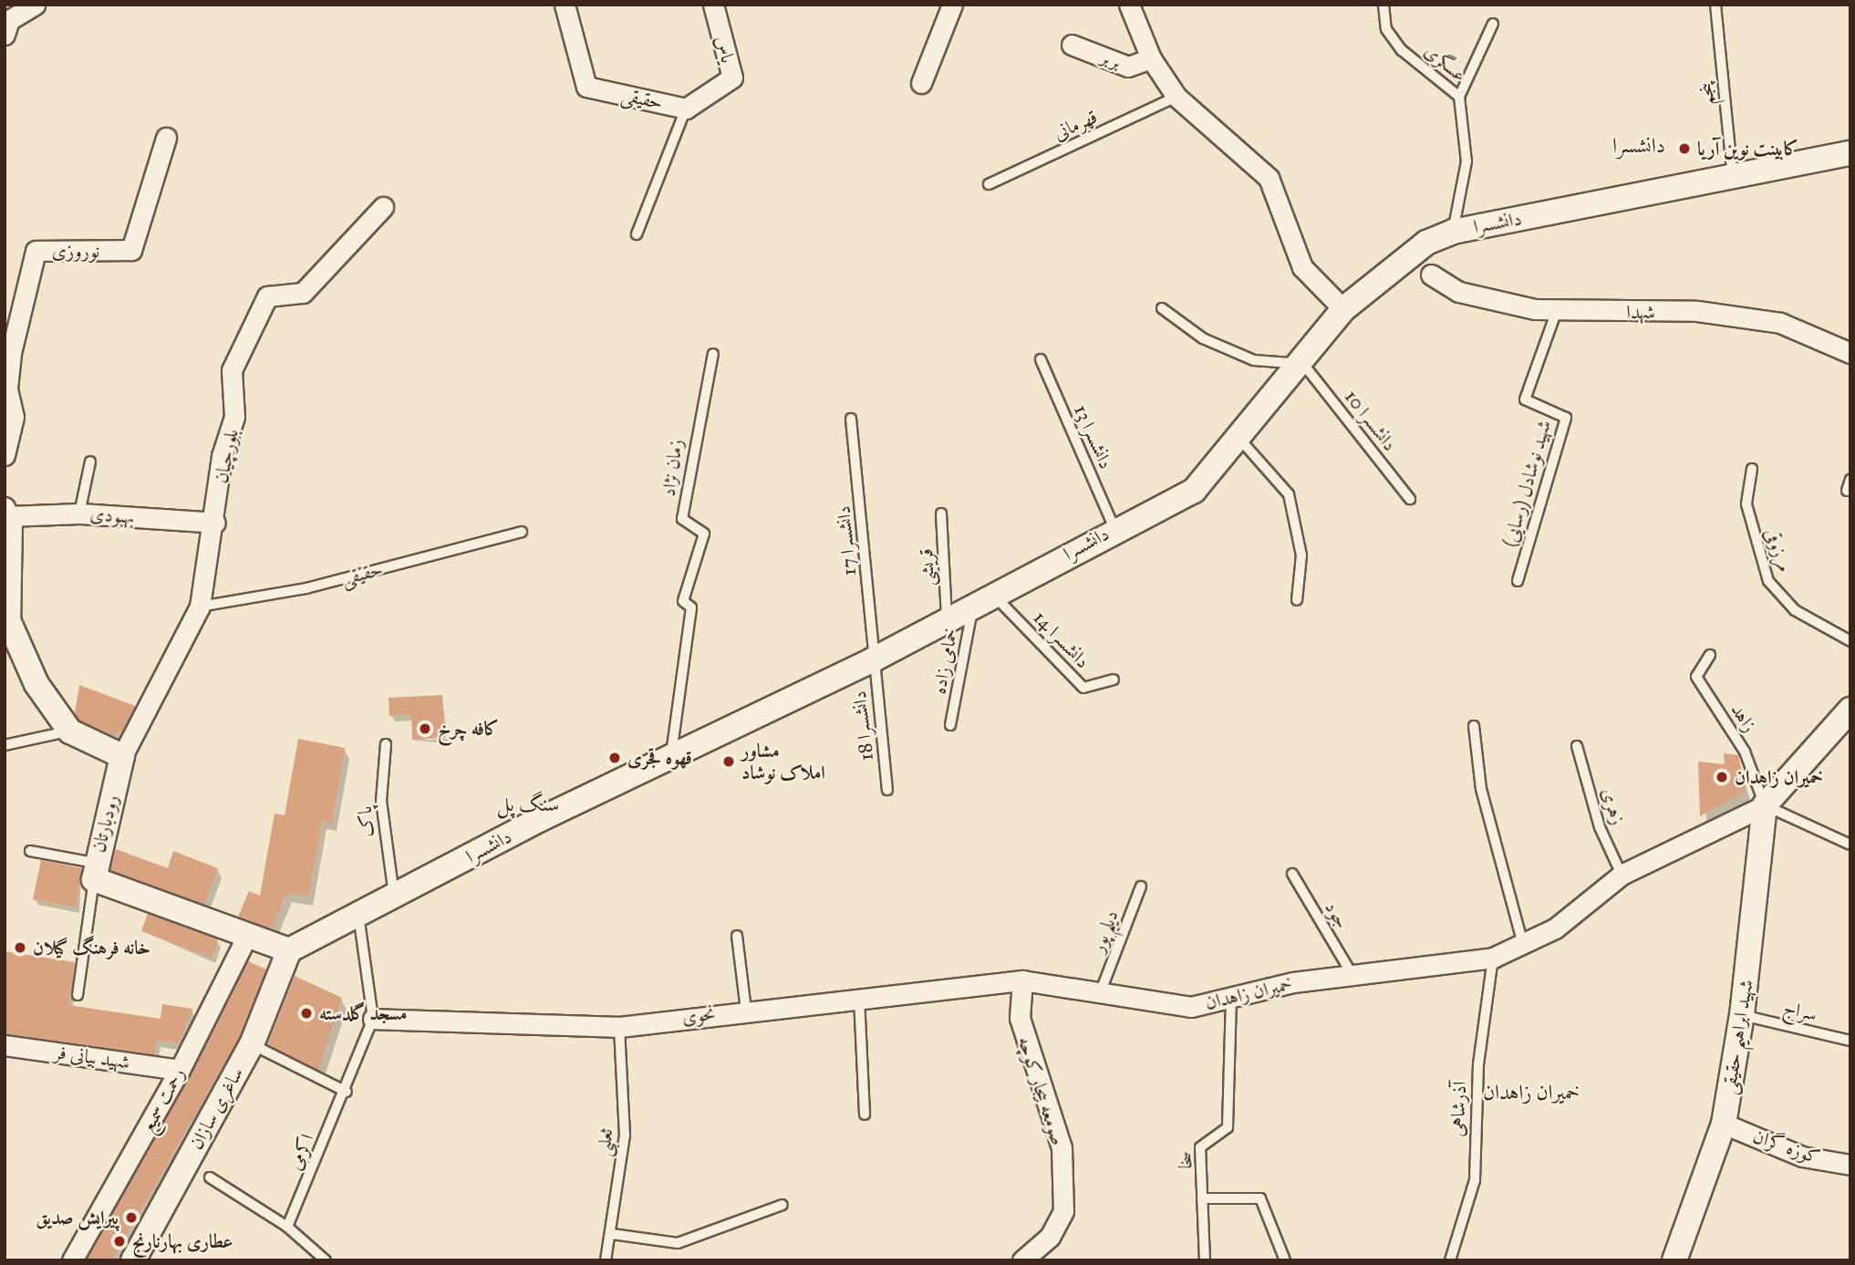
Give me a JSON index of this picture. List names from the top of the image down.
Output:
{
  "streets": {
    "street": [
      "یاس",
      "بربر",
      "حقیقی",
      "دانشسرا",
      "نوروزی",
      "شهدا",
      "بلورچیان",
      "بهبودی",
      "رودبارتان",
      "خمیران زاهدان",
      "نحوی",
      "شهید ابراهیم حقیقی",
      "شهید بیانی فر",
      "صومعه بیجار کوچه",
      "رحمت سمیع",
      "ساغری سازان",
      "کوزه گران"
    ],
    "lane": [
      "عسگری",
      "پنجم",
      "قهرمانی",
      "دانشسرا 10",
      "دانشسرا 13",
      "زمان نژاد",
      "شهید نوشادل (رسایی)",
      "دانشسرا 17",
      "مرزوقی",
      "قریشی",
      "دانشسرا 14",
      "خمامی زاده",
      "زاهد",
      "دانشسرا 18",
      "زهری",
      "پاک",
      "جود",
      "دیلم پور",
      "سراج",
      "آذرشاهی",
      "ثعلبی",
      "اکرمی",
      "سخا"
    ]
  },
  "crossings": [
    ["یاس", "حقیقی"],
    ["عسگری", "دانشسرا"],
    ["پنجم", "دانشسرا"],
    ["حقیقی", "بلورچیان"],
    ["دانشسرا", "دانشسرا 10"],
    ["دانشسرا", "دانشسرا 13"],
    ["دانشسرا", "زمان نژاد"],
    ["دانشسرا", "دانشسرا 17"],
    ["دانشسرا", "قریشی"],
    ["دانشسرا", "دانشسرا 14"],
    ["دانشسرا", "خمامی زاده"],
    ["دانشسرا", "دانشسرا 18"],
    ["دانشسرا", "پاک"],
    ["دانشسرا", "رودبارتان"],
    ["دانشسرا", "ساغری سازان"],
    ["شهدا", "شهید نوشادل (رسایی)"],
    ["بلورچیان", "بهبودی"],
    ["بلورچیان", "رودبارتان"],
    ["دانشسرا 17", "دانشسرا 18"],
    ["دانشسرا 14", "خمامی زاده"],
    ["زاهد", "خمیران زاهدان"],
    ["زاهد", "شهید ابراهیم حقیقی"],
    ["زهری", "خمیران زاهدان"],
    ["رودبارتان", "رحمت سمیع"],
    ["رودبارتان", "ساغری سازان"],
    ["جود", "خمیران زاهدان"],
    ["دیلم پور", "خمیران زاهدان"],
    ["خمیران زاهدان", "نحوی"],
    ["خمیران زاهدان", "شهید ابراهیم حقیقی"],
    ["خمیران زاهدان", "صومعه بیجار کوچه"],
    ["خمیران زاهدان", "آذرشاهی"],
    ["خمیران زاهدان", "سخا"],
    ["سراج", "شهید ابراهیم حقیقی"],
    ["نحوی", "صومعه بیجار کوچه"],
    ["نحوی", "ثعلبی"],
    ["نحوی", "اکرمی"],
    ["شهید ابراهیم حقیقی", "کوزه گران"],
    ["شهید بیانی فر", "رحمت سمیع"]
  ],
  "districts": ["دانشسرا", "سنگ پل", "خمیران زاهدان"],
  "places": [
    "کابینت نوین آریا",
    "کافه چرخ",
    "قهوه قجری",
    "مشاور املاک نوشاد",
    "خمیران زاهدان",
    "خانه فرهنگ گیلان",
    "مسجد گلدسته",
    "پیرایش صدیق",
    "عطاری بهارنارنج"
  ]
}
